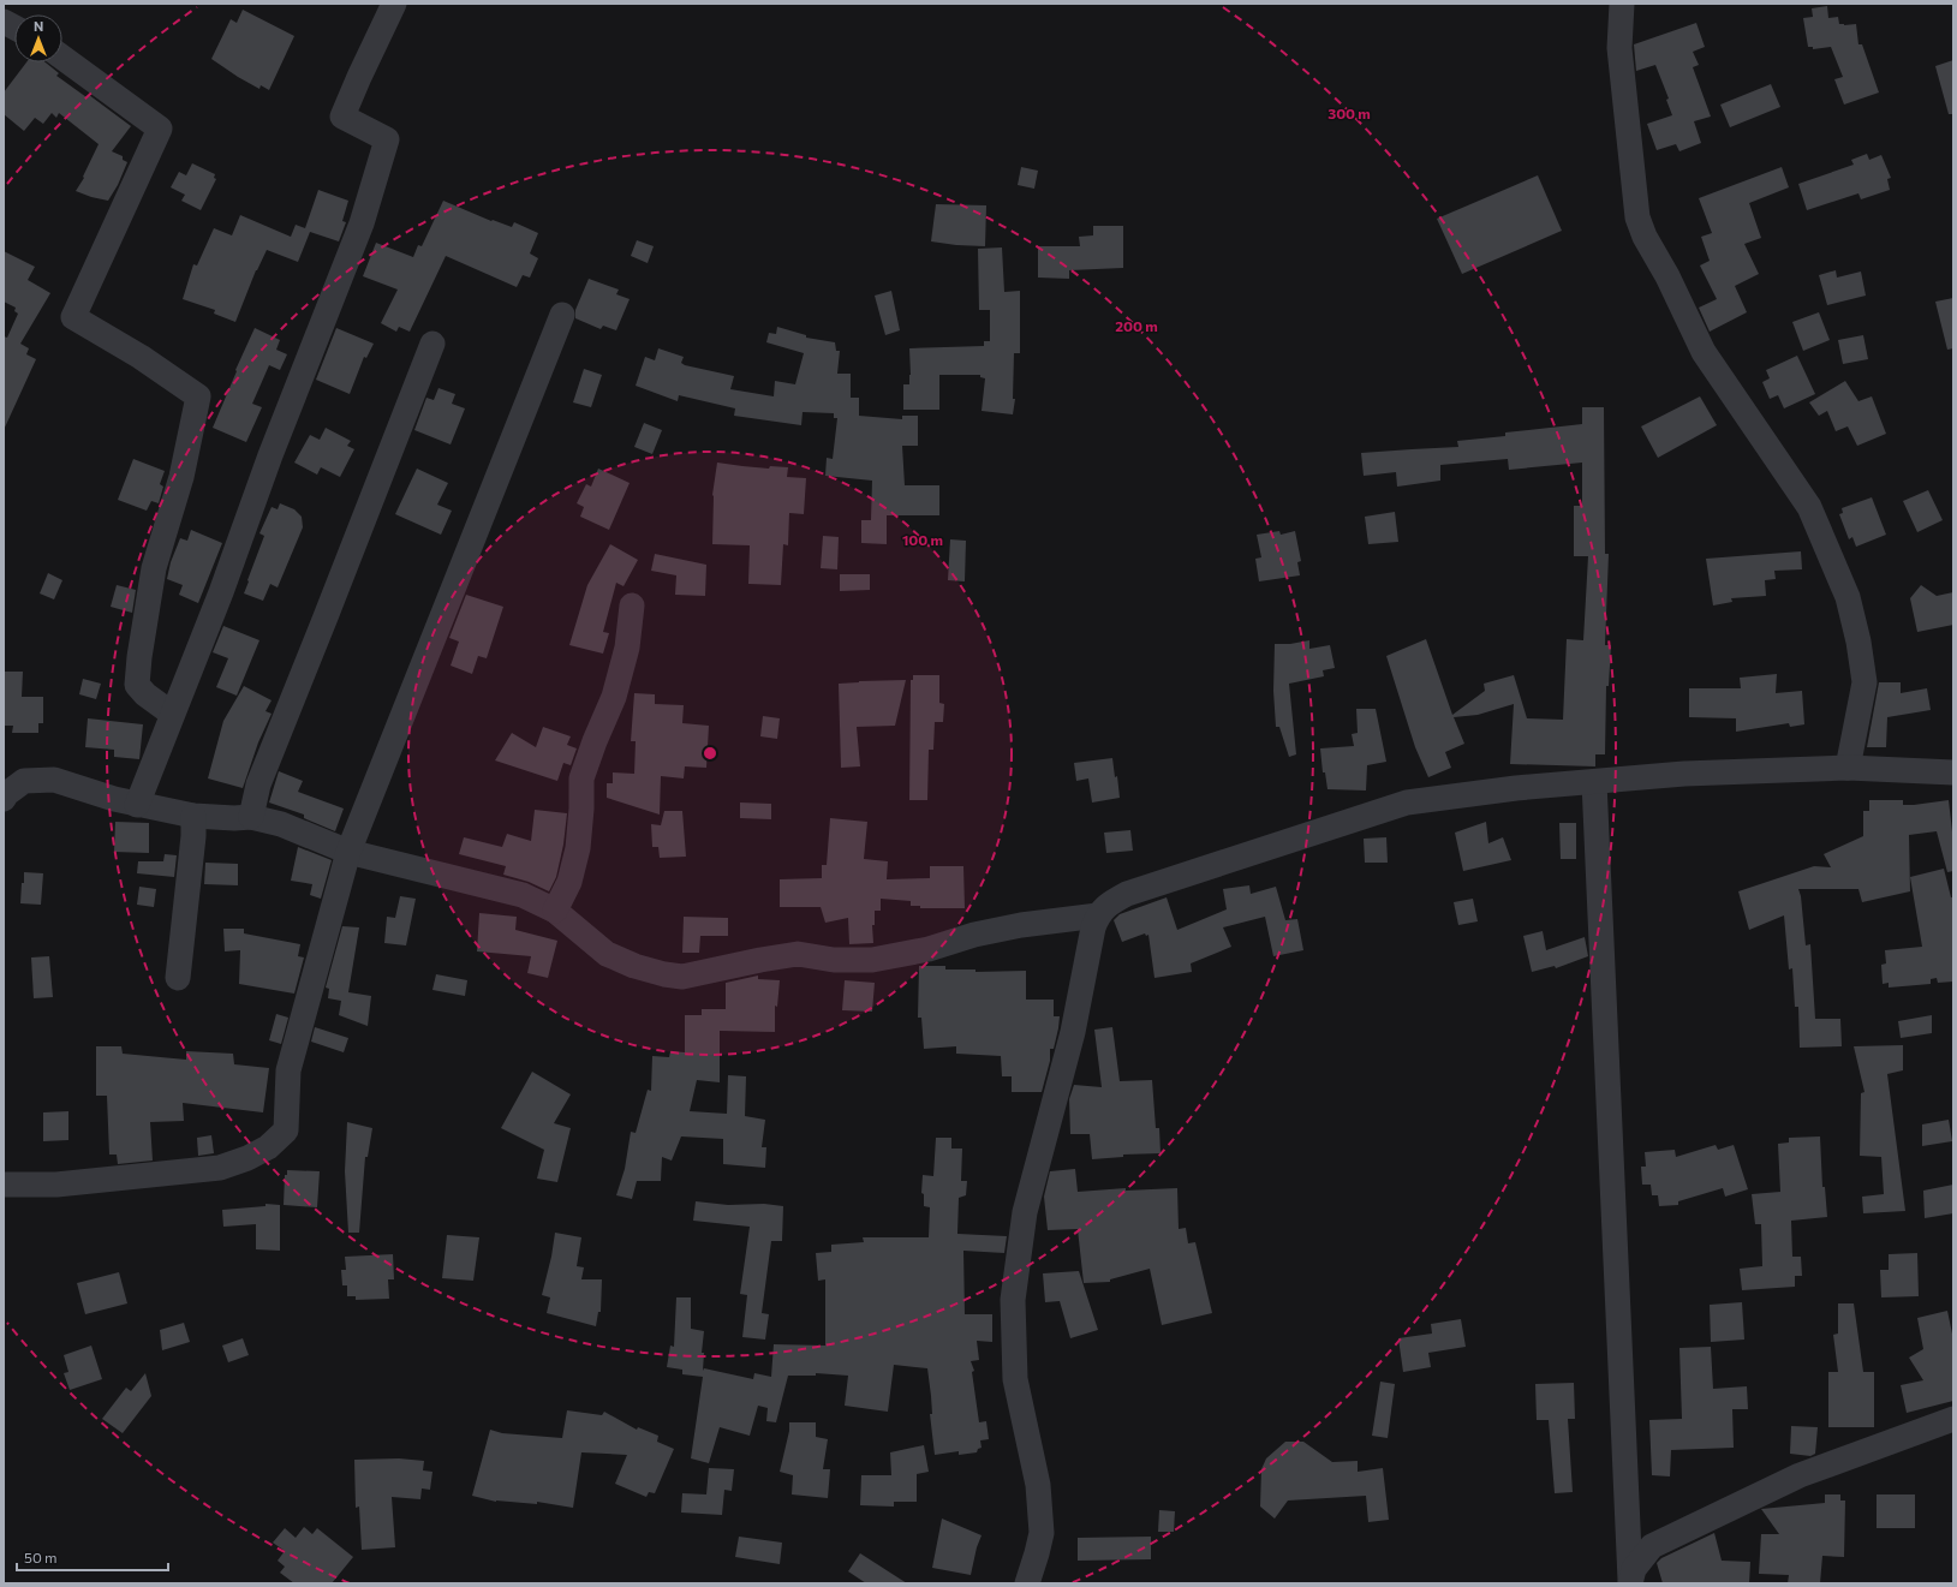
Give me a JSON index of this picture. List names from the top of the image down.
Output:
{
  "scale_bar": "50 m",
  "north": "top",
  "rings": ["300 m", "200 m", "100 m"]
}
